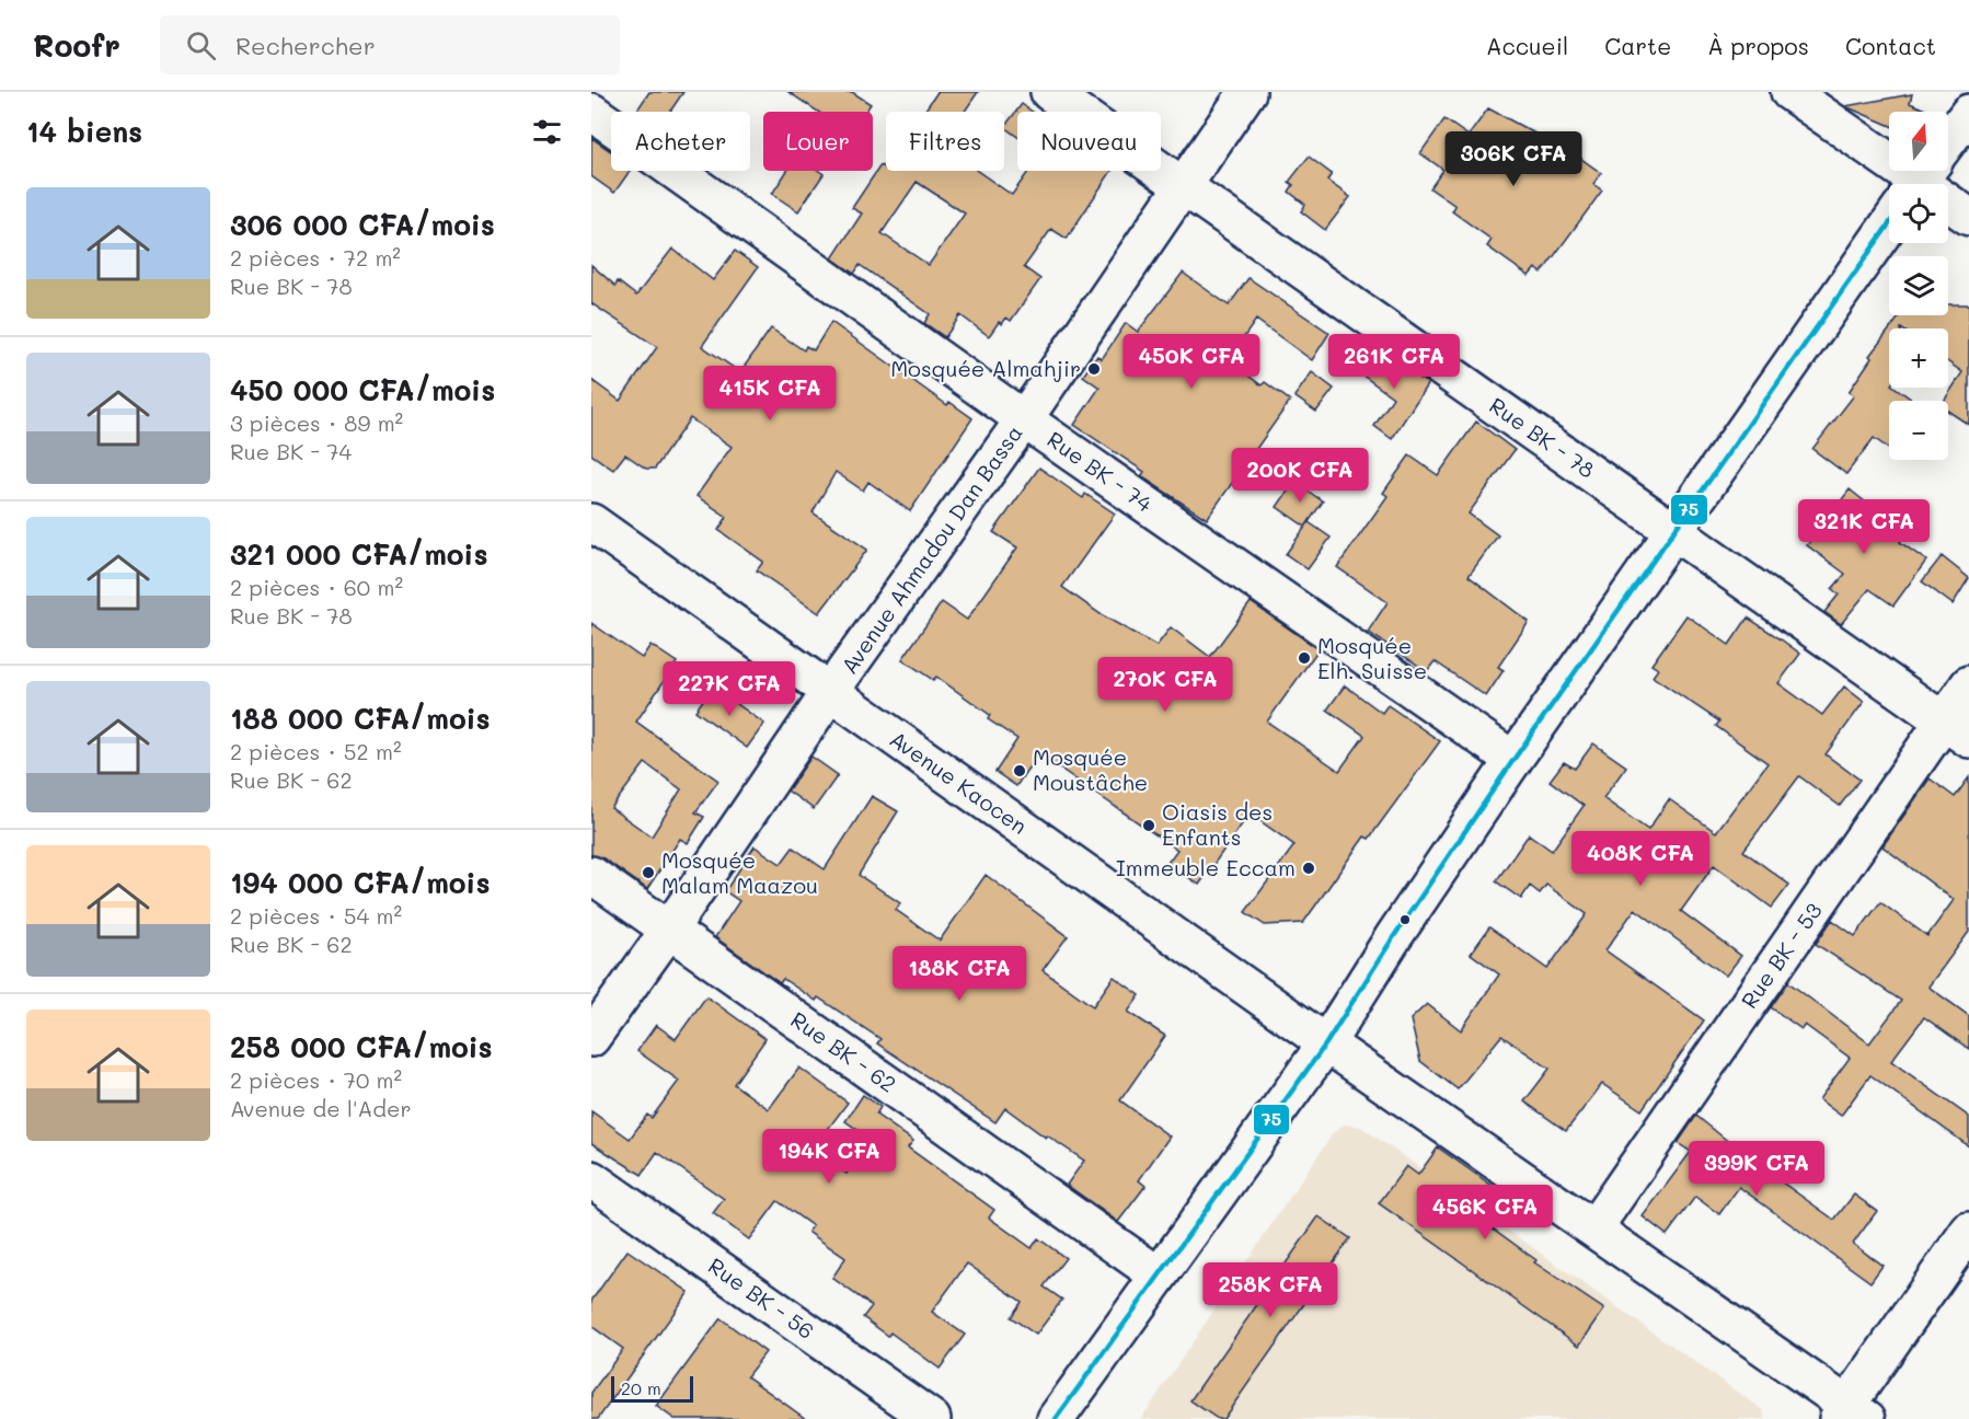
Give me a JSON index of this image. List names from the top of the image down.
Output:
{
  "streets": {
    "street": [
      "Rue BK - 78",
      "Rue BK - 74",
      "Avenue Ahmadou Dan Bassa",
      "Avenue Kaocen",
      "Rue BK - 53",
      "Rue BK - 62",
      "Rue BK - 56"
    ]
  },
  "crossings": [
    ["Rue BK - 78", "Avenue Ahmadou Dan Bassa"],
    ["Rue BK - 78", "Rue BK - 53"],
    ["Rue BK - 74", "Avenue Ahmadou Dan Bassa"],
    ["Avenue Ahmadou Dan Bassa", "Avenue Kaocen"],
    ["Avenue Ahmadou Dan Bassa", "Rue BK - 62"],
    ["Avenue Kaocen", "Rue BK - 53"]
  ],
  "places": [
    "Mosquée Almahjir",
    "Mosquée Elh. Suisse",
    "Mosquée Moustâche",
    "Oiasis des Enfants",
    "Immeuble Eccam",
    "Mosquée Malam Maazou"
  ],
  "lines": ["transit line 75"],
  "scale_bar": "20 m",
  "north": "top",
  "page": {
    "header": "Roofr",
    "search": "Rechercher",
    "nav": [
      "Accueil",
      "Carte",
      "À propos",
      "Contact"
    ],
    "heading": "14 biens",
    "map_buttons": ["+", "−"],
    "chip": [
      "Acheter",
      "Louer",
      "Filtres",
      "Nouveau"
    ],
    "price": [
      "306K CFA",
      "450K CFA",
      "261K CFA",
      "415K CFA",
      "200K CFA",
      "321K CFA",
      "270K CFA",
      "227K CFA",
      "408K CFA",
      "188K CFA",
      "194K CFA",
      "399K CFA",
      "456K CFA",
      "258K CFA"
    ],
    "list": [
      {
        "name": "306 000 CFA/mois",
        "note": "2 pièces · 72 m² · Rue BK - 78"
      },
      {
        "name": "450 000 CFA/mois",
        "note": "3 pièces · 89 m² · Rue BK - 74"
      },
      {
        "name": "321 000 CFA/mois",
        "note": "2 pièces · 60 m² · Rue BK - 78"
      },
      {
        "name": "188 000 CFA/mois",
        "note": "2 pièces · 52 m² · Rue BK - 62"
      },
      {
        "name": "194 000 CFA/mois",
        "note": "2 pièces · 54 m² · Rue BK - 62"
      },
      {
        "name": "258 000 CFA/mois",
        "note": "2 pièces · 70 m² · Avenue de l'Ader"
      }
    ],
    "scale": "20 m"
  }
}
